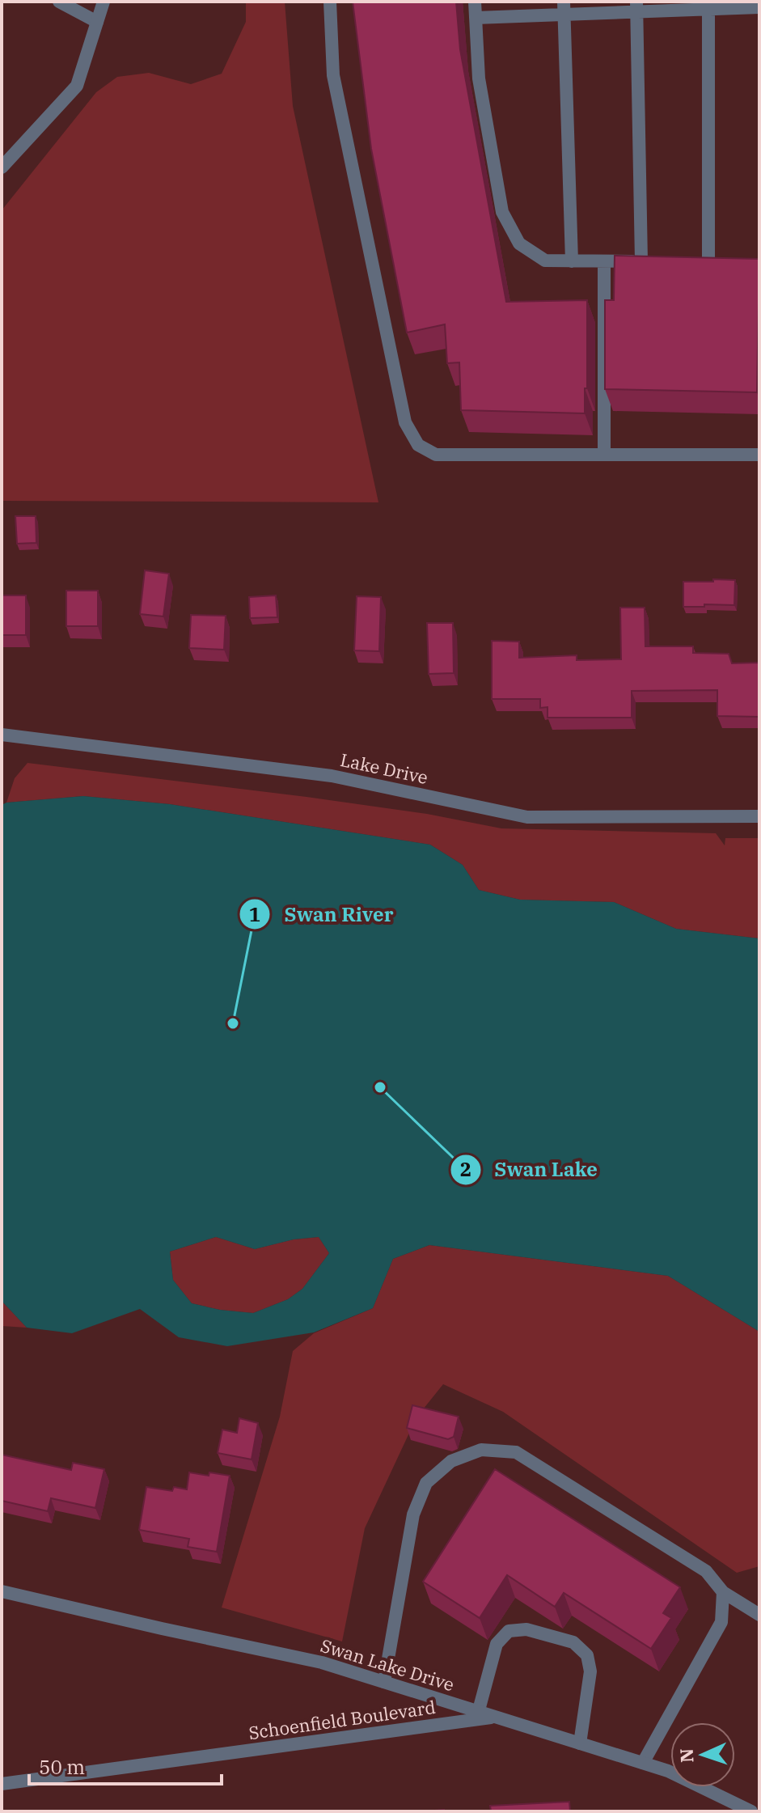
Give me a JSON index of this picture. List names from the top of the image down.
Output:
{
  "streets": {
    "street": ["Lake Drive", "Swan Lake Drive", "Schoenfield Boulevard"]
  },
  "crossings": [
    ["Swan Lake Drive", "Schoenfield Boulevard"]
  ],
  "places": ["Swan River", "Swan Lake"],
  "scale_bar": "50 m",
  "north": "left"
}
